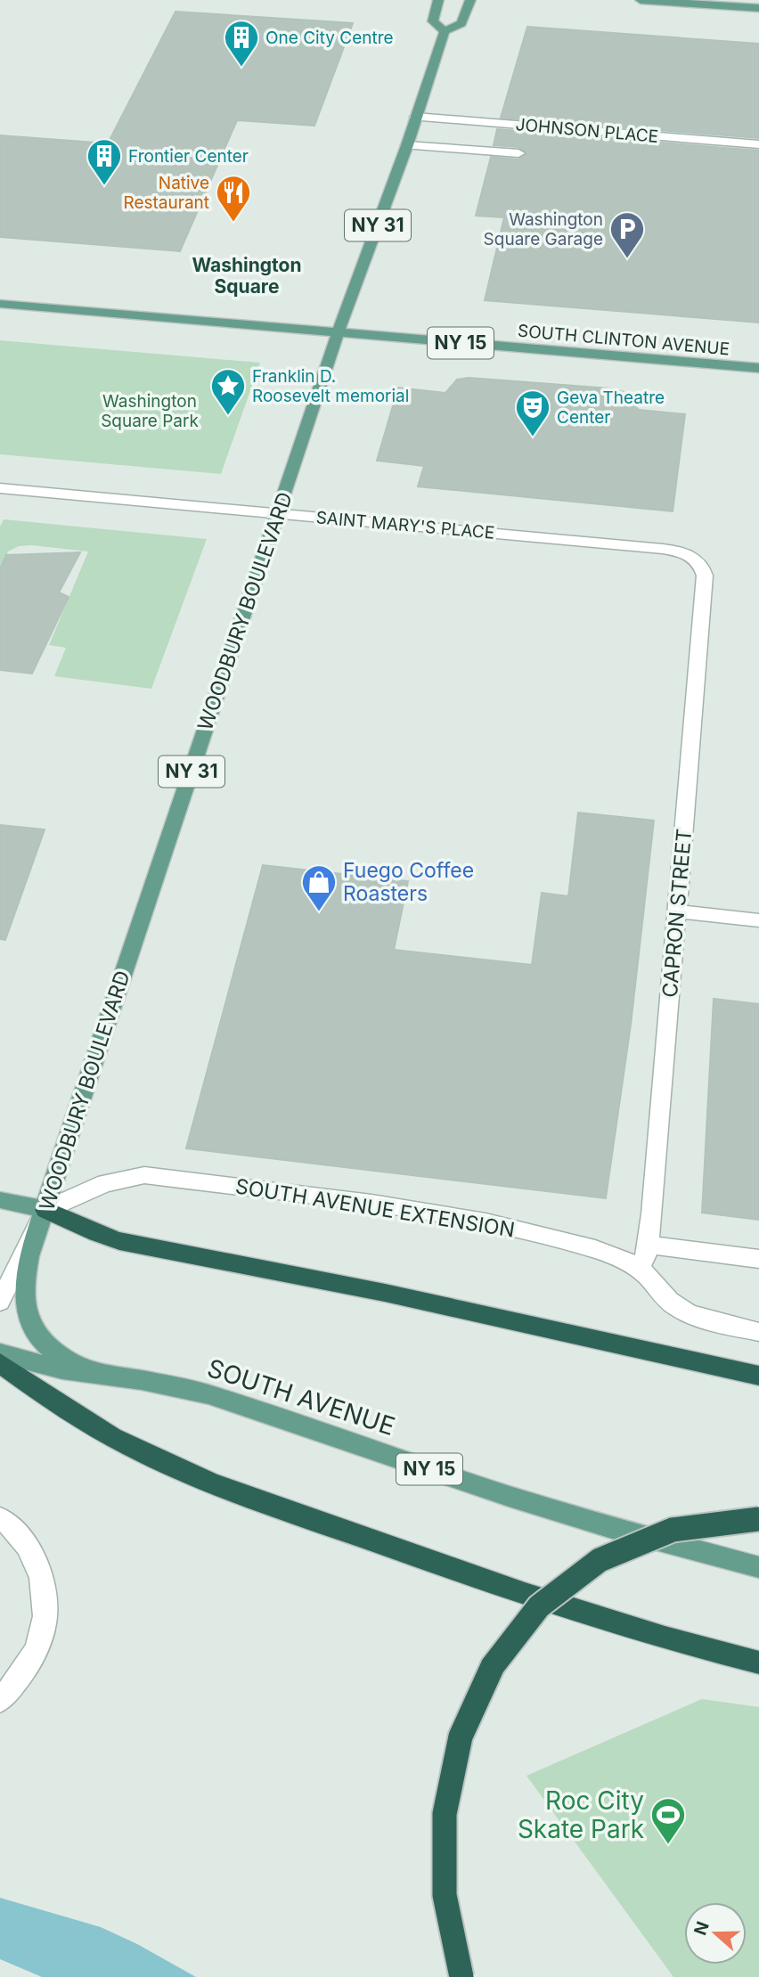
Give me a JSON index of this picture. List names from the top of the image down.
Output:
{
  "streets": {
    "main road": [
      "NY 31",
      "SOUTH CLINTON AVENUE",
      "NY 15",
      "WOODBURY BOULEVARD",
      "SOUTH AVENUE"
    ],
    "street": [
      "JOHNSON PLACE",
      "SAINT MARY'S PLACE",
      "CAPRON STREET",
      "SOUTH AVENUE EXTENSION"
    ]
  },
  "crossings": [
    ["JOHNSON PLACE", "WOODBURY BOULEVARD"],
    ["SOUTH CLINTON AVENUE", "WOODBURY BOULEVARD"],
    ["SAINT MARY'S PLACE", "WOODBURY BOULEVARD"],
    ["SAINT MARY'S PLACE", "CAPRON STREET"],
    ["WOODBURY BOULEVARD", "SOUTH AVENUE EXTENSION"],
    ["WOODBURY BOULEVARD", "SOUTH AVENUE"],
    ["CAPRON STREET", "SOUTH AVENUE EXTENSION"]
  ],
  "districts": ["Washington Square"],
  "parks": ["Washington Square Park"],
  "places": {
    "building": ["One City Centre", "Frontier Center"],
    "restaurant": ["Native Restaurant"],
    "parking": ["Washington Square Garage"],
    "place": ["Franklin D. Roosevelt memorial"],
    "theatre": ["Geva Theatre Center"],
    "shop": ["Fuego Coffee Roasters"],
    "sports": ["Roc City Skate Park"]
  },
  "north": "left"
}
